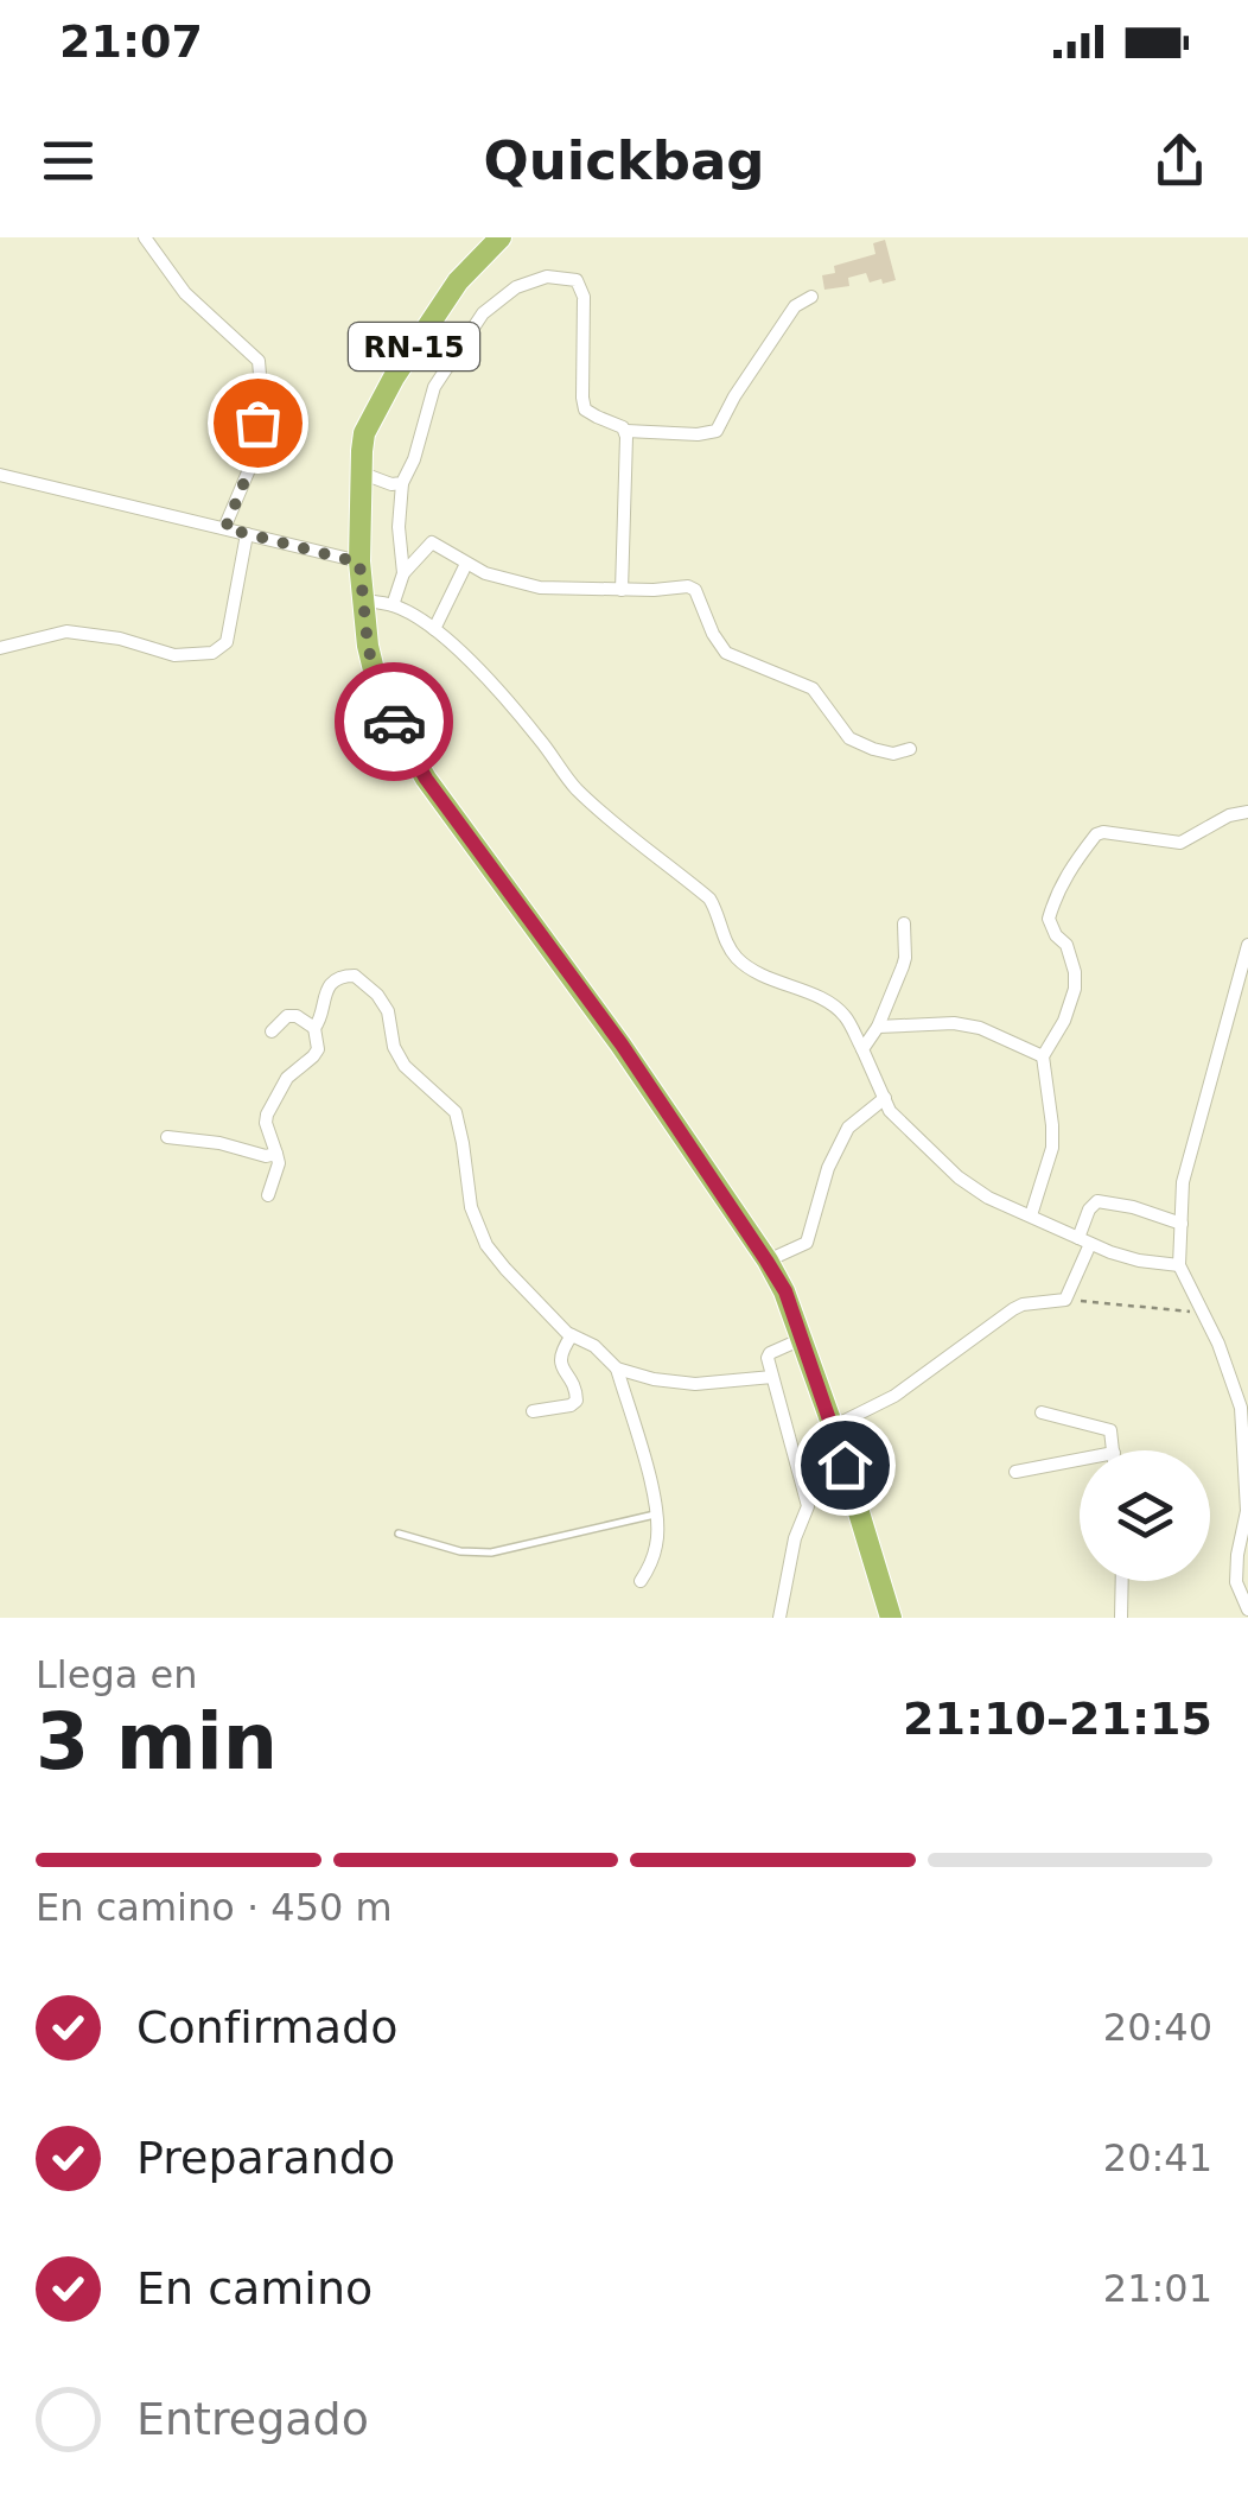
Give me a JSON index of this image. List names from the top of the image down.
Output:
{
  "streets": {
    "main road": ["RN-15"]
  },
  "page": {
    "status": "21:07",
    "header": "Quickbag",
    "heading": ["3 min", "Llega en", "21:10–21:15"],
    "bar": "En camino · 450 m",
    "list": [
      ["Confirmado", "20:40"],
      ["Preparando", "20:41"],
      ["En camino", "21:01"],
      "Entregado"
    ]
  }
}
